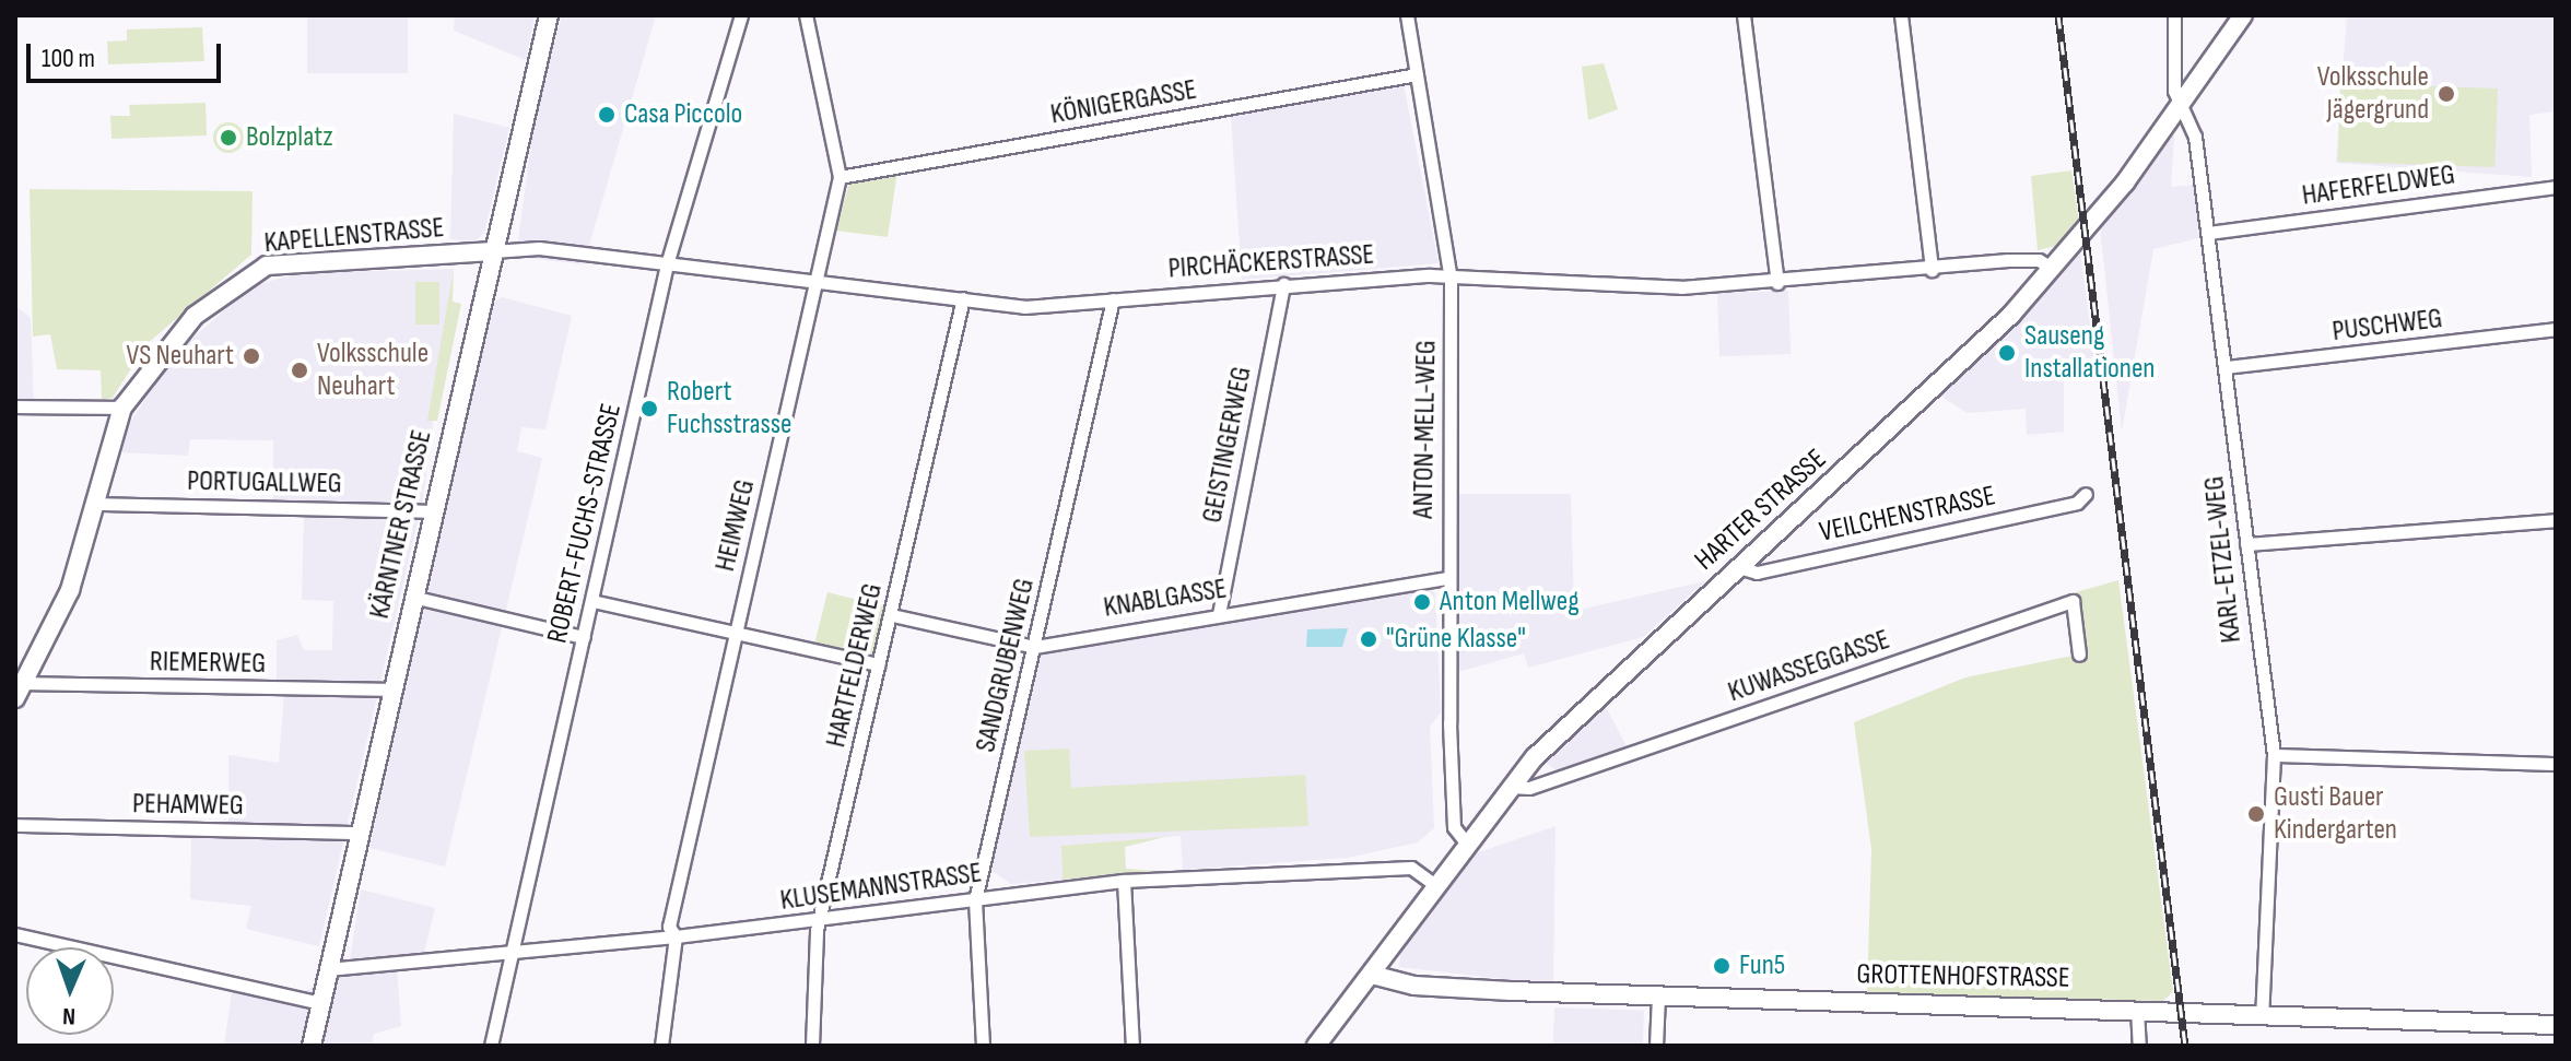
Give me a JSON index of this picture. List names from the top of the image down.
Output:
{
  "streets": {
    "main road": [
      "KAPELLENSTRASSE",
      "HARTER STRASSE",
      "KÄRNTNER STRASSE",
      "GROTTENHOFSTRASSE"
    ],
    "street": [
      "KÖNIGERGASSE",
      "HAFERFELDWEG",
      "PIRCHÄCKERSTRASSE",
      "PUSCHWEG",
      "ANTON-MELL-WEG",
      "GEISTINGERWEG",
      "PORTUGALLWEG",
      "VEILCHENSTRASSE",
      "ROBERT-FUCHS-STRASSE",
      "HEIMWEG",
      "KARL-ETZEL-WEG",
      "KNABLGASSE",
      "RIEMERWEG",
      "HARTFELDERWEG",
      "SANDGRUBENWEG",
      "KUWASSEGGASSE",
      "PEHAMWEG",
      "KLUSEMANNSTRASSE"
    ]
  },
  "crossings": [
    ["KÖNIGERGASSE", "ANTON-MELL-WEG"],
    ["KÖNIGERGASSE", "HEIMWEG"],
    ["HAFERFELDWEG", "KARL-ETZEL-WEG"],
    ["KAPELLENSTRASSE", "PIRCHÄCKERSTRASSE"],
    ["KAPELLENSTRASSE", "PORTUGALLWEG"],
    ["KAPELLENSTRASSE", "KÄRNTNER STRASSE"],
    ["KAPELLENSTRASSE", "RIEMERWEG"],
    ["PIRCHÄCKERSTRASSE", "ANTON-MELL-WEG"],
    ["PIRCHÄCKERSTRASSE", "GEISTINGERWEG"],
    ["PIRCHÄCKERSTRASSE", "HARTER STRASSE"],
    ["PIRCHÄCKERSTRASSE", "ROBERT-FUCHS-STRASSE"],
    ["PIRCHÄCKERSTRASSE", "KÄRNTNER STRASSE"],
    ["PIRCHÄCKERSTRASSE", "HEIMWEG"],
    ["PIRCHÄCKERSTRASSE", "HARTFELDERWEG"],
    ["PIRCHÄCKERSTRASSE", "SANDGRUBENWEG"],
    ["PUSCHWEG", "KARL-ETZEL-WEG"],
    ["ANTON-MELL-WEG", "HARTER STRASSE"],
    ["ANTON-MELL-WEG", "KNABLGASSE"],
    ["GEISTINGERWEG", "KNABLGASSE"],
    ["PORTUGALLWEG", "KÄRNTNER STRASSE"],
    ["HARTER STRASSE", "VEILCHENSTRASSE"],
    ["HARTER STRASSE", "KARL-ETZEL-WEG"],
    ["HARTER STRASSE", "KUWASSEGGASSE"],
    ["HARTER STRASSE", "KLUSEMANNSTRASSE"],
    ["HARTER STRASSE", "GROTTENHOFSTRASSE"],
    ["ROBERT-FUCHS-STRASSE", "KLUSEMANNSTRASSE"],
    ["KÄRNTNER STRASSE", "RIEMERWEG"],
    ["KÄRNTNER STRASSE", "PEHAMWEG"],
    ["KÄRNTNER STRASSE", "KLUSEMANNSTRASSE"],
    ["HEIMWEG", "KLUSEMANNSTRASSE"],
    ["KARL-ETZEL-WEG", "GROTTENHOFSTRASSE"],
    ["KNABLGASSE", "HARTFELDERWEG"],
    ["KNABLGASSE", "SANDGRUBENWEG"],
    ["HARTFELDERWEG", "KLUSEMANNSTRASSE"],
    ["SANDGRUBENWEG", "KLUSEMANNSTRASSE"]
  ],
  "places": [
    "Volksschule Jägergrund",
    "Casa Piccolo",
    "Bolzplatz",
    "Sauseng Installationen",
    "VS Neuhart",
    "Volksschule Neuhart",
    "Robert Fuchsstrasse",
    "Anton Mellweg",
    "\"Grüne Klasse\"",
    "Gusti Bauer Kindergarten",
    "Fun5"
  ],
  "scale_bar": "100 m",
  "north": "bottom"
}
